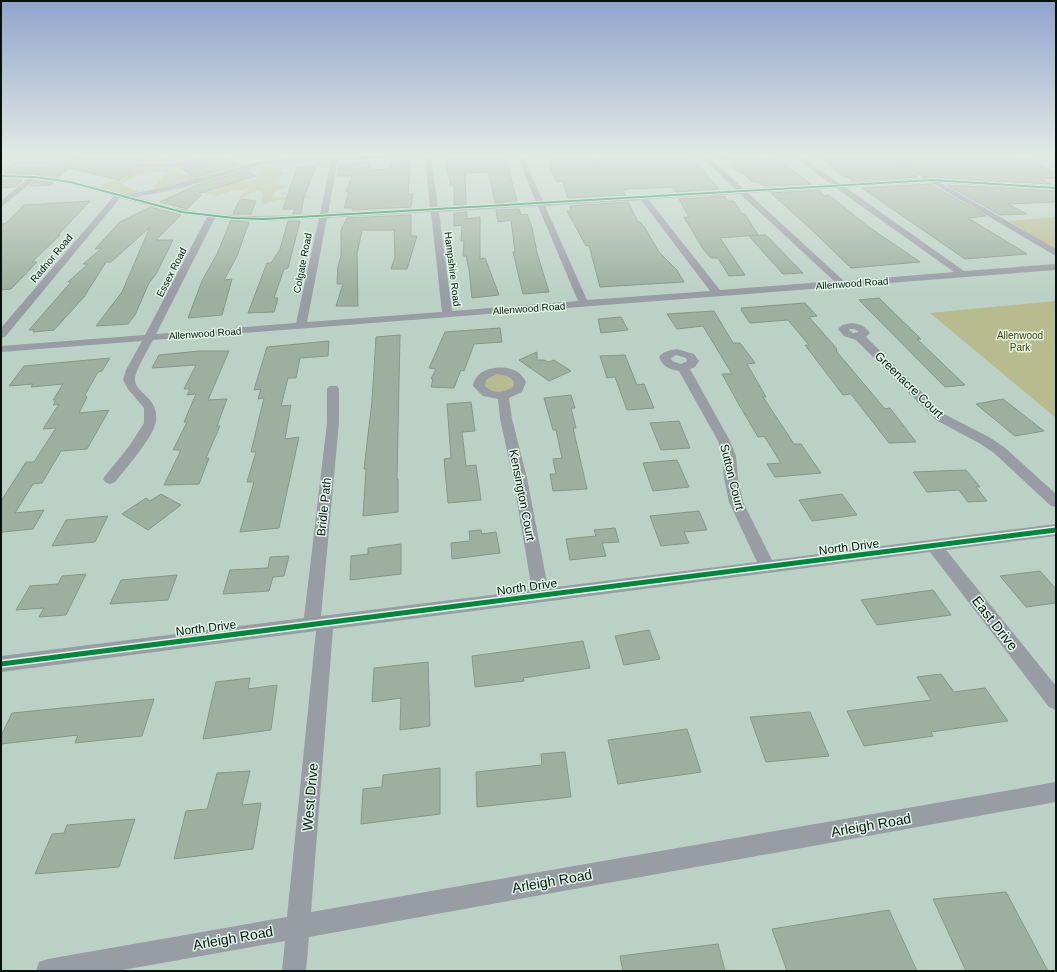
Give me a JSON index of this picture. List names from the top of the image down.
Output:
{
  "streets": {
    "street": [
      "Radnor Road",
      "Colgate Road",
      "Hampshire Road",
      "Essex Road",
      "Allenwood Road",
      "Greenacre Court",
      "Sutton Court",
      "Kensington Court",
      "Bridle Path",
      "North Drive",
      "East Drive",
      "West Drive",
      "Arleigh Road"
    ]
  },
  "crossings": [
    ["Colgate Road", "Allenwood Road"],
    ["Hampshire Road", "Allenwood Road"],
    ["Essex Road", "Allenwood Road"],
    ["Sutton Court", "North Drive"],
    ["Kensington Court", "North Drive"],
    ["Bridle Path", "North Drive"],
    ["Bridle Path", "West Drive"],
    ["North Drive", "East Drive"],
    ["North Drive", "West Drive"],
    ["West Drive", "Arleigh Road"]
  ],
  "parks": ["Allenwood Park"]
}
